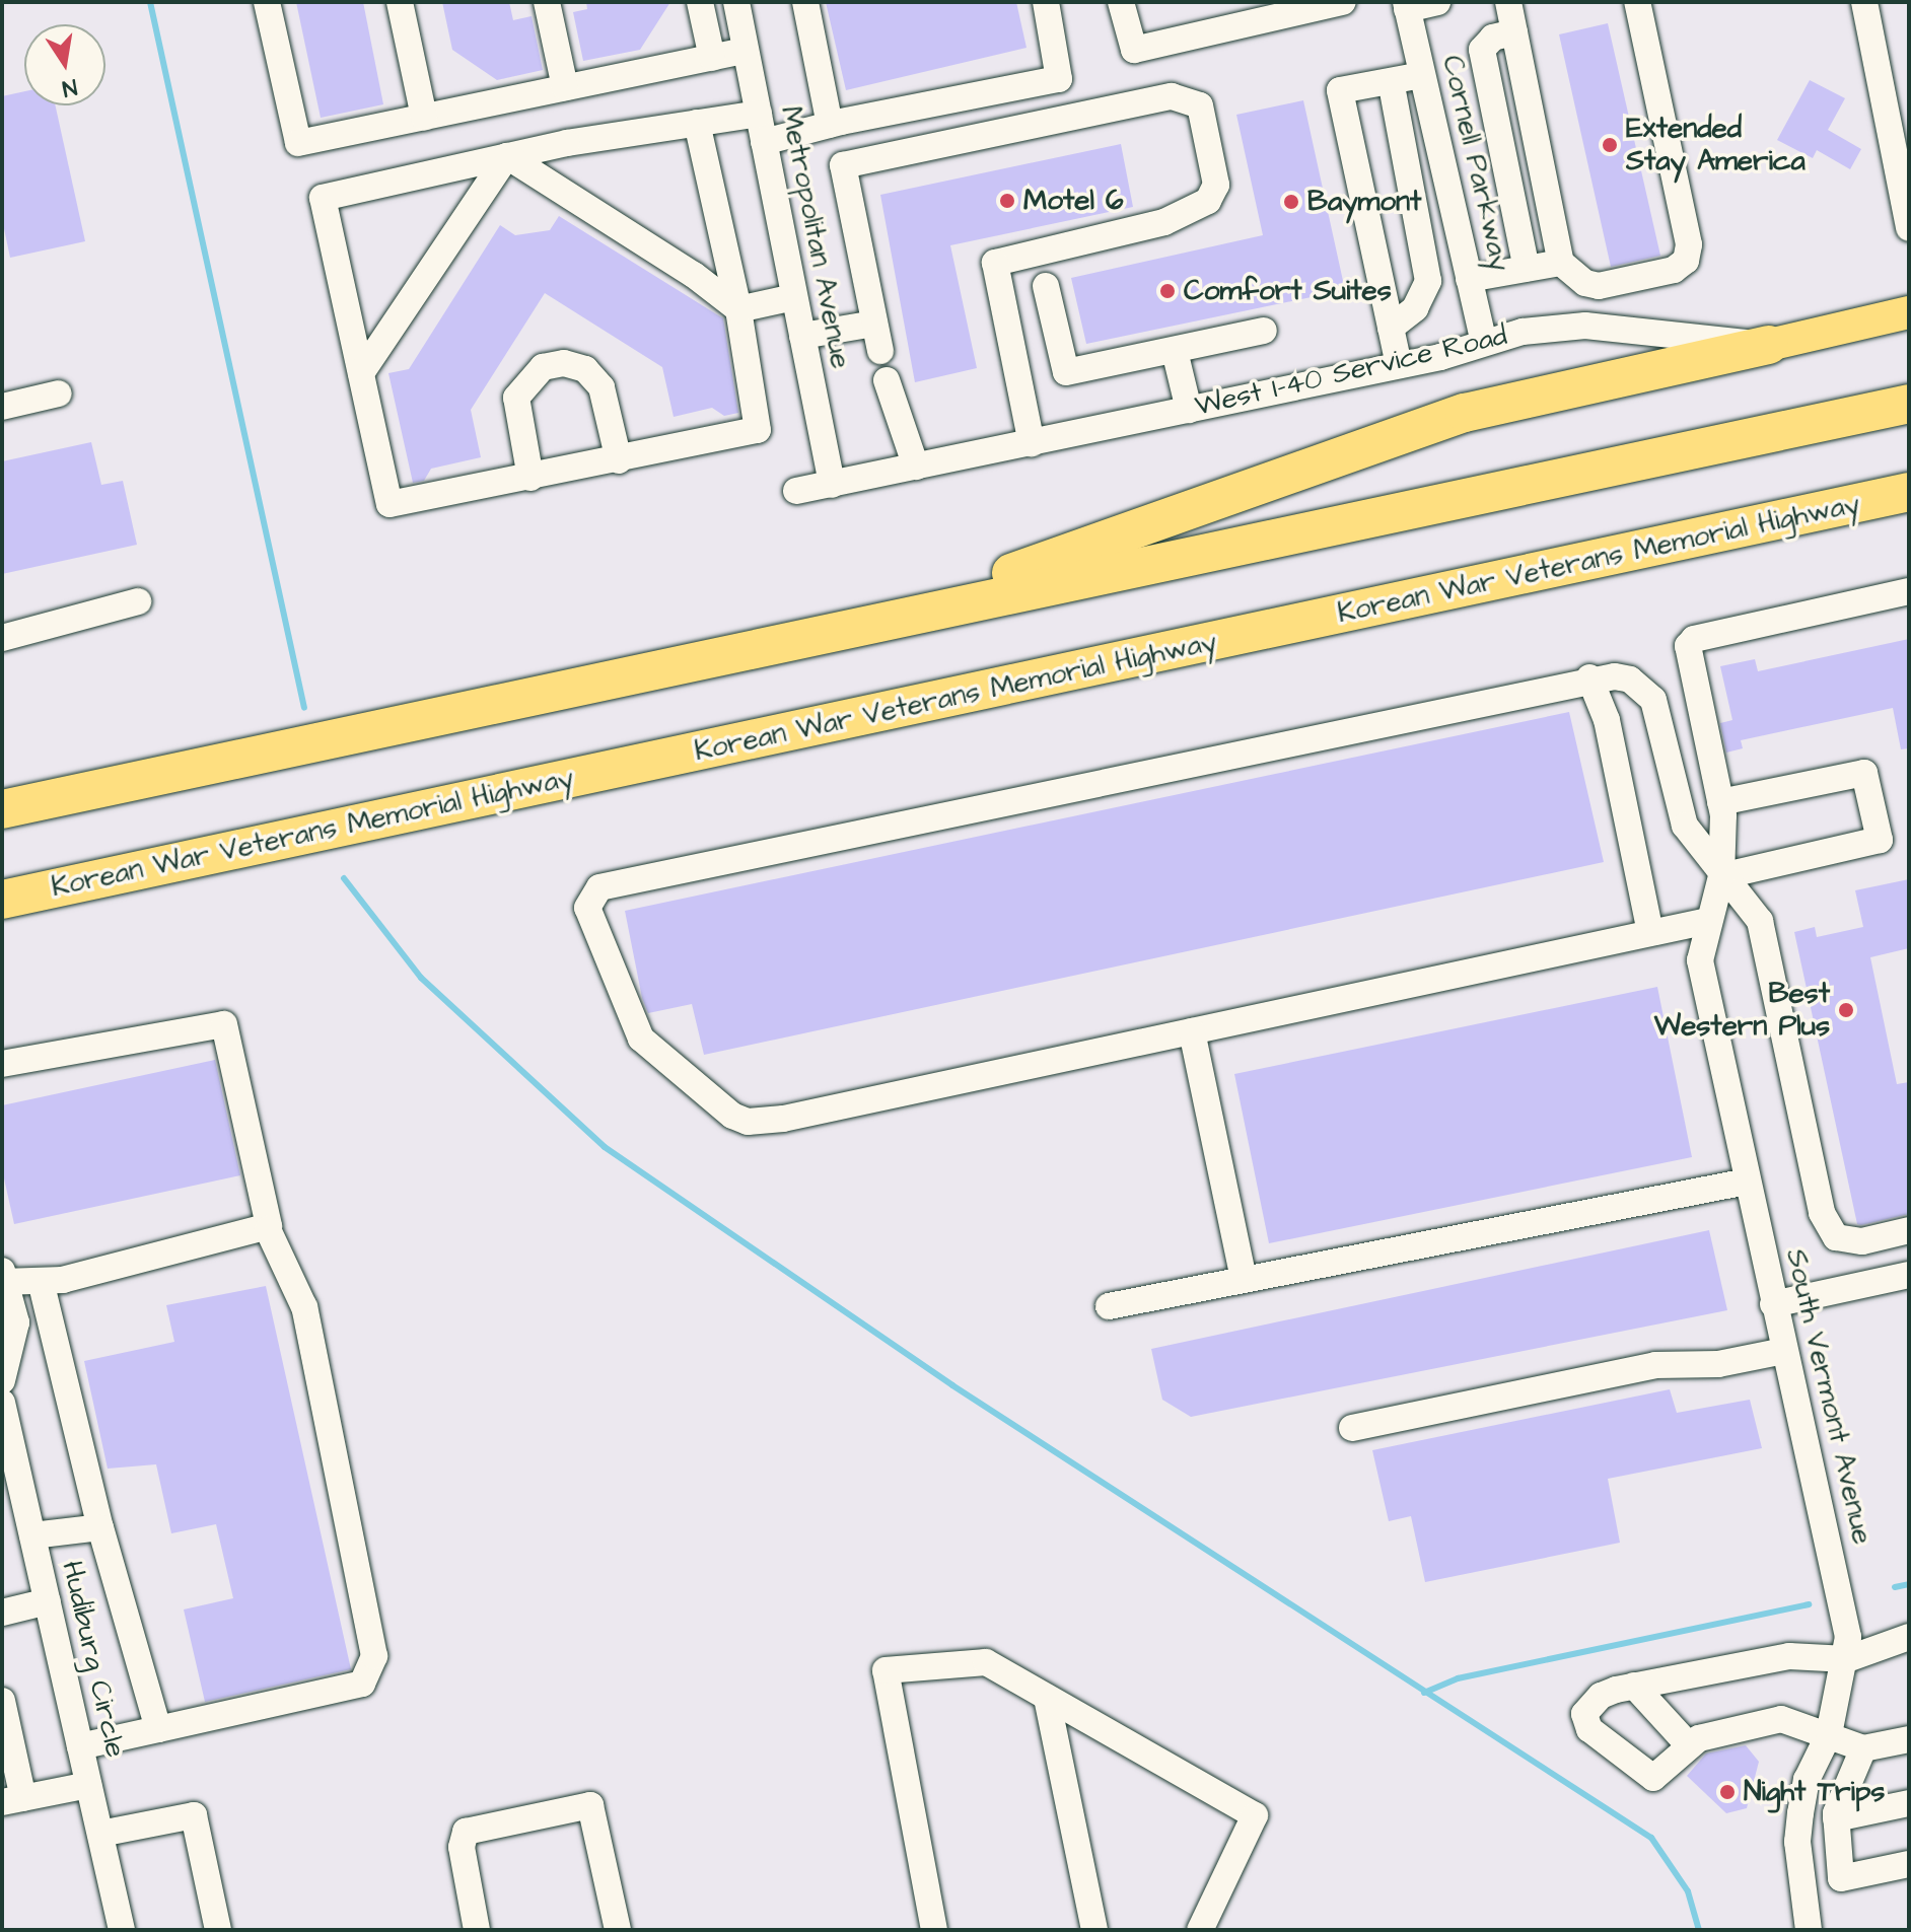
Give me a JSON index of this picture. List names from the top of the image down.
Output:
{
  "streets": {
    "highway": ["Korean War Veterans Memorial Highway"],
    "main road": ["West I-40 Service Road"],
    "street": [
      "Cornell Parkway",
      "Metropolitan Avenue",
      "South Vermont Avenue",
      "Hudiburg Circle"
    ]
  },
  "crossings": [
    ["Cornell Parkway", "West I-40 Service Road"],
    ["Metropolitan Avenue", "West I-40 Service Road"]
  ],
  "places": [
    "Extended Stay America",
    "Motel 6",
    "Baymont",
    "Comfort Suites",
    "Best Western Plus",
    "Night Trips"
  ],
  "north": "bottom"
}
